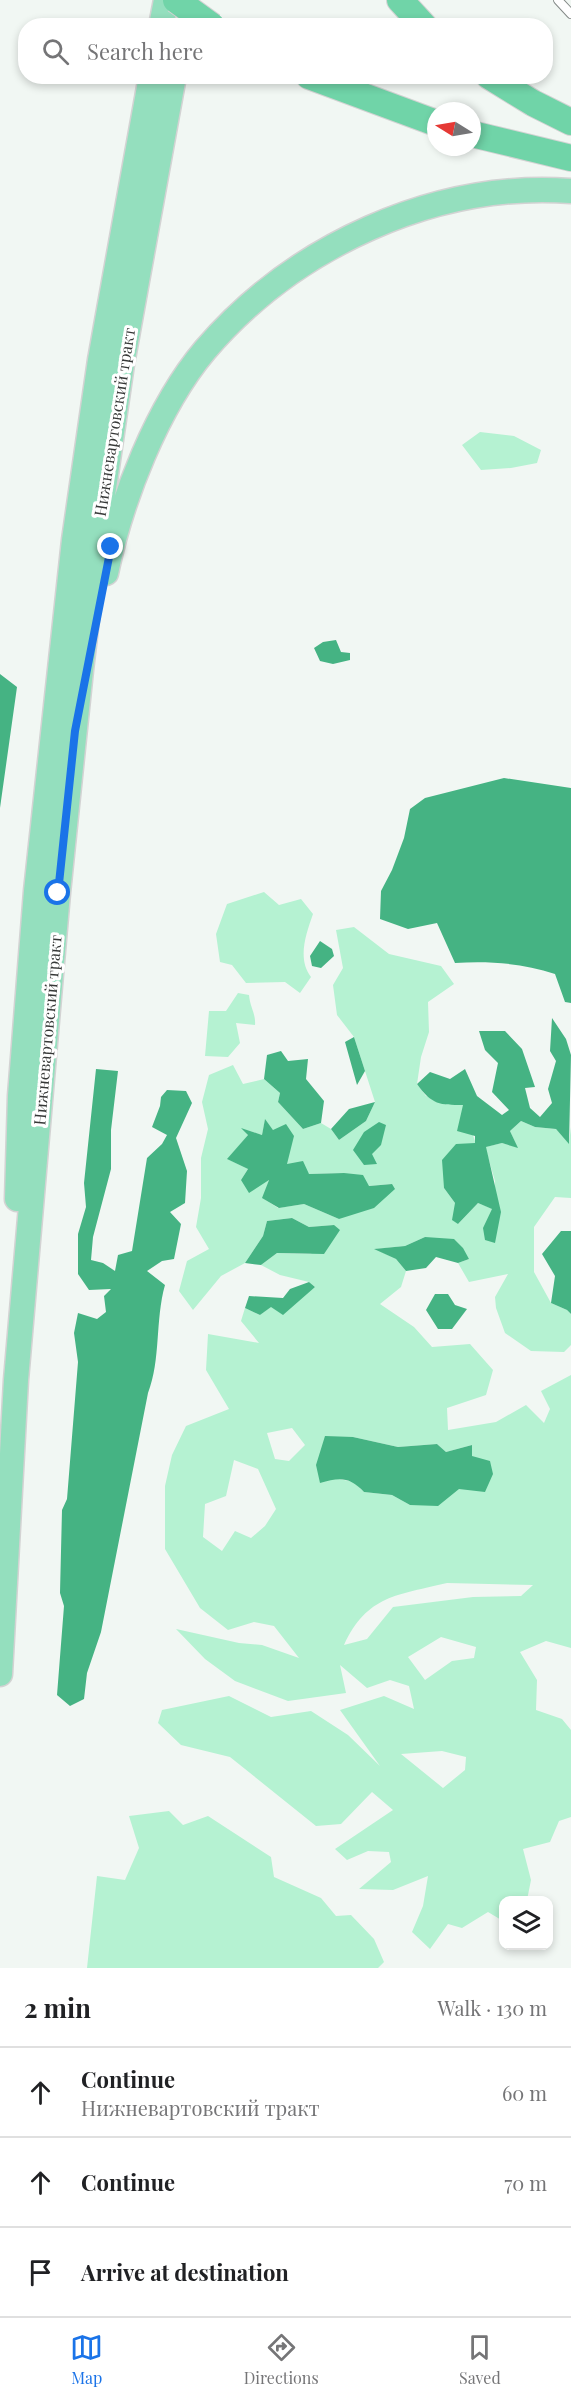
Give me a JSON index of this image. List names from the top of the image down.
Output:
{
  "streets": {
    "main road": ["Нижневартовский тракт"]
  },
  "north": "left",
  "page": {
    "search": "Search here",
    "heading": ["2 min", "Walk · 130 m"],
    "list": [
      ["Continue", "Нижневартовский тракт", "60 m"],
      ["Continue", "70 m"],
      "Arrive at destination"
    ],
    "nav": ["Map", "Directions", "Saved"]
  }
}
